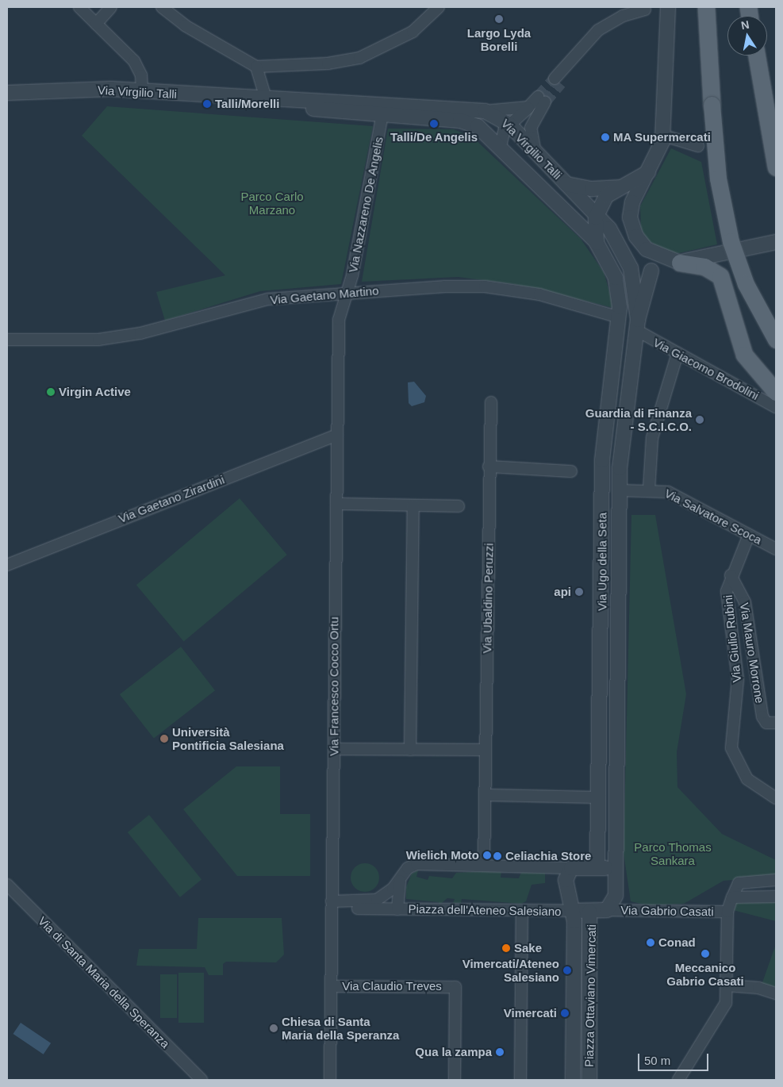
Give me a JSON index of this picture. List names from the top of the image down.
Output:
{
  "streets": {
    "street": [
      "Via Virgilio Talli",
      "Via Nazzareno De Angelis",
      "Via Gaetano Martino",
      "Via Giacomo Brodolini",
      "Via Gaetano Zirardini",
      "Via Salvatore Scoca",
      "Via Ugo della Seta",
      "Via Ubaldino Peruzzi",
      "Via Giulio Rubini",
      "Via Mauro Morrone",
      "Via Francesco Cocco Ortu",
      "Piazza dell'Ateneo Salesiano",
      "Via Gabrio Casati",
      "Via di Santa Maria della Speranza",
      "Via Claudio Treves",
      "Piazza Ottaviano Vimercati"
    ]
  },
  "crossings": [
    ["Via Virgilio Talli", "Via Nazzareno De Angelis"],
    ["Via Virgilio Talli", "Via Giacomo Brodolini"],
    ["Via Virgilio Talli", "Via Ugo della Seta"],
    ["Via Nazzareno De Angelis", "Via Gaetano Martino"],
    ["Via Nazzareno De Angelis", "Via Francesco Cocco Ortu"],
    ["Via Gaetano Martino", "Via Ugo della Seta"],
    ["Via Gaetano Martino", "Via Francesco Cocco Ortu"],
    ["Via Giacomo Brodolini", "Via Ugo della Seta"],
    ["Via Gaetano Zirardini", "Via Francesco Cocco Ortu"],
    ["Via Salvatore Scoca", "Via Ugo della Seta"],
    ["Via Salvatore Scoca", "Via Giulio Rubini"],
    ["Via Ugo della Seta", "Piazza dell'Ateneo Salesiano"],
    ["Via Ugo della Seta", "Via Gabrio Casati"],
    ["Via Ugo della Seta", "Piazza Ottaviano Vimercati"],
    ["Via Giulio Rubini", "Via Mauro Morrone"],
    ["Via Francesco Cocco Ortu", "Piazza dell'Ateneo Salesiano"],
    ["Via Francesco Cocco Ortu", "Via Claudio Treves"],
    ["Piazza dell'Ateneo Salesiano", "Via Gabrio Casati"],
    ["Piazza dell'Ateneo Salesiano", "Piazza Ottaviano Vimercati"],
    ["Via Gabrio Casati", "Piazza Ottaviano Vimercati"]
  ],
  "parks": ["Parco Carlo Marzano", "Parco Thomas Sankara"],
  "places": [
    "Largo Lyda Borelli",
    "Talli/Morelli",
    "Talli/De Angelis",
    "MA Supermercati",
    "Virgin Active",
    "Guardia di Finanza - S.C.I.C.O.",
    "api",
    "Università Pontificia Salesiana",
    "Wielich Moto",
    "Celiachia Store",
    "Conad",
    "Sake",
    "Meccanico Gabrio Casati",
    "Vimercati/Ateneo Salesiano",
    "Vimercati",
    "Chiesa di Santa Maria della Speranza",
    "Qua la zampa"
  ],
  "scale_bar": "50 m",
  "north": "top"
}
